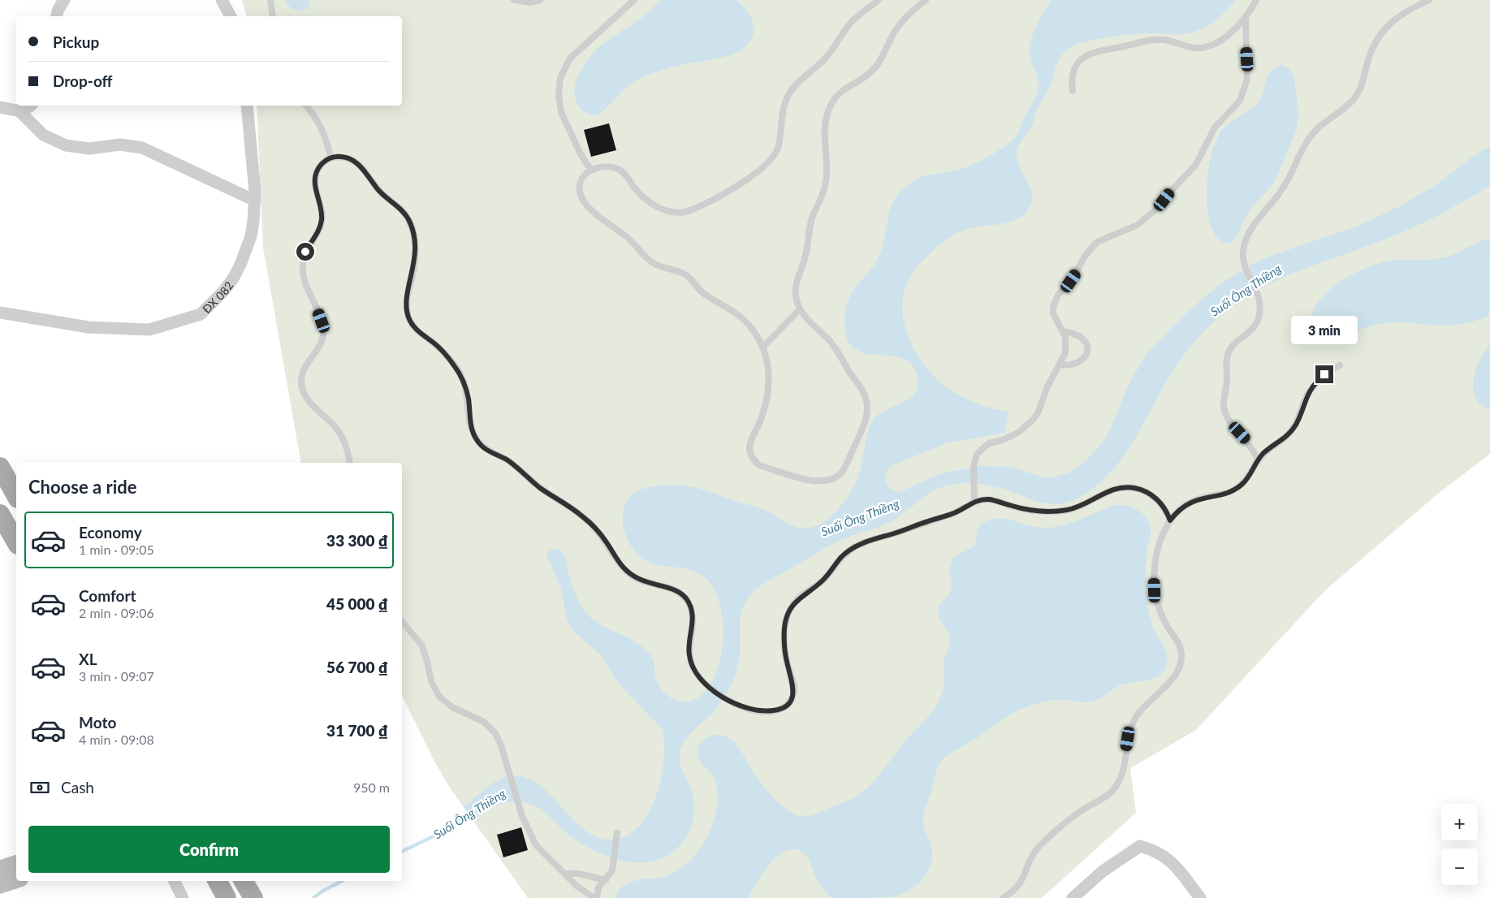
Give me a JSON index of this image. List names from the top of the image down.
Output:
{
  "streets": {
    "street": ["ĐX 082"]
  },
  "water": ["Suối Ông Thiềng"],
  "page": {
    "banner": ["Pickup", "Drop-off"],
    "bubble": "3 min",
    "heading": "Choose a ride",
    "list": [
      {
        "name": "Economy",
        "note": "1 min · 09:05",
        "value": "33 300 ₫"
      },
      {
        "name": "Comfort",
        "note": "2 min · 09:06",
        "value": "45 000 ₫"
      },
      {
        "name": "XL",
        "note": "3 min · 09:07",
        "value": "56 700 ₫"
      },
      {
        "name": "Moto",
        "note": "4 min · 09:08",
        "value": "31 700 ₫"
      }
    ],
    "pay": ["Cash", "950 m"],
    "map_buttons": ["+", "−"],
    "buttons": "Confirm"
  }
}
